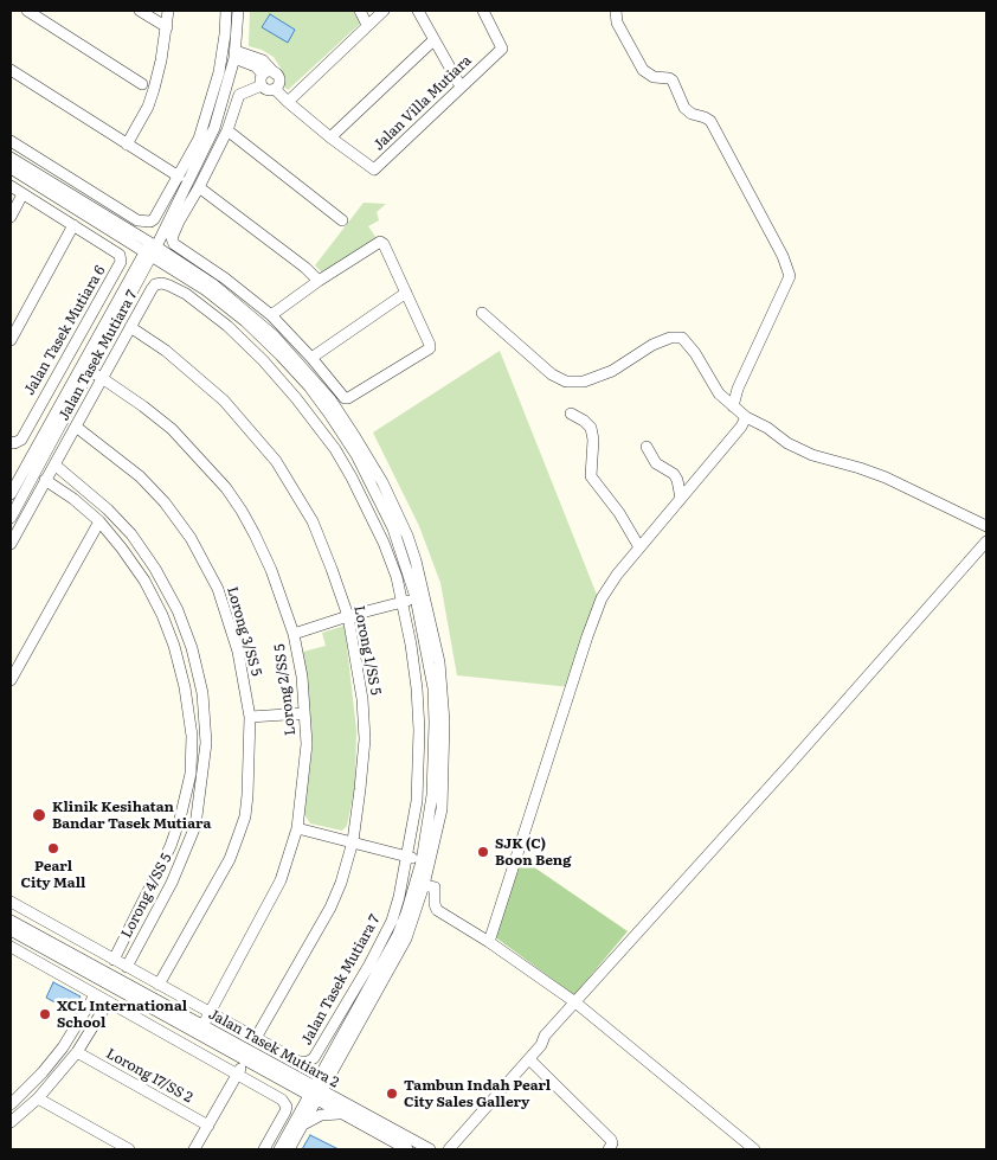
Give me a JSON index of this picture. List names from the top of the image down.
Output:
{
  "streets": {
    "street": [
      "Jalan Villa Mutiara",
      "Jalan Tasek Mutiara 6",
      "Jalan Tasek Mutiara 7",
      "Lorong 3/SS 5",
      "Lorong 1/SS 5",
      "Lorong 2/SS 5",
      "Lorong 4/SS 5",
      "Jalan Tasek Mutiara 2",
      "Lorong 17/SS 2"
    ]
  },
  "crossings": [
    ["Jalan Tasek Mutiara 6", "Jalan Tasek Mutiara 7"],
    ["Jalan Tasek Mutiara 6", "Lorong 2/SS 5"],
    ["Jalan Tasek Mutiara 7", "Lorong 3/SS 5"],
    ["Jalan Tasek Mutiara 7", "Lorong 1/SS 5"],
    ["Jalan Tasek Mutiara 7", "Lorong 2/SS 5"],
    ["Jalan Tasek Mutiara 7", "Lorong 4/SS 5"],
    ["Jalan Tasek Mutiara 7", "Jalan Tasek Mutiara 2"],
    ["Lorong 2/SS 5", "Jalan Tasek Mutiara 2"]
  ],
  "places": [
    "Klinik Kesihatan Bandar Tasek Mutiara",
    "Pearl City Mall",
    "SJK (C) Boon Beng",
    "XCL International School",
    "Tambun Indah Pearl City Sales Gallery"
  ]
}
